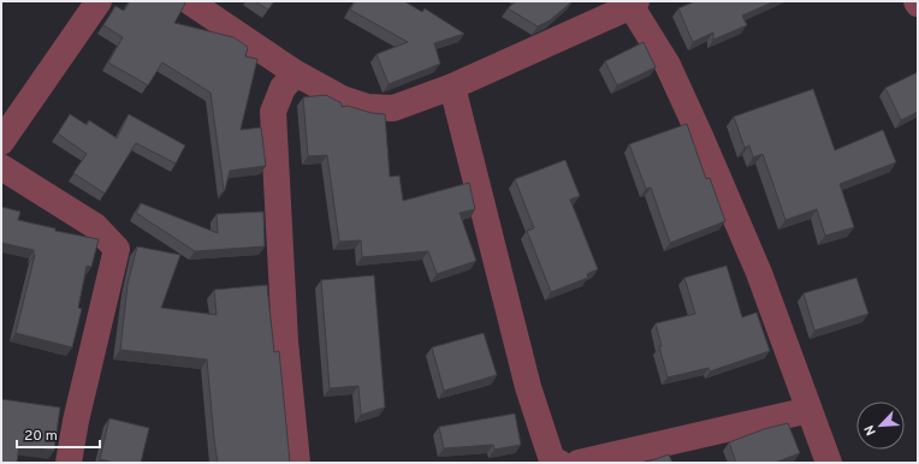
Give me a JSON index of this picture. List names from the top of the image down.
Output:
{
  "scale_bar": "20 m",
  "north": "bottom left"
}
